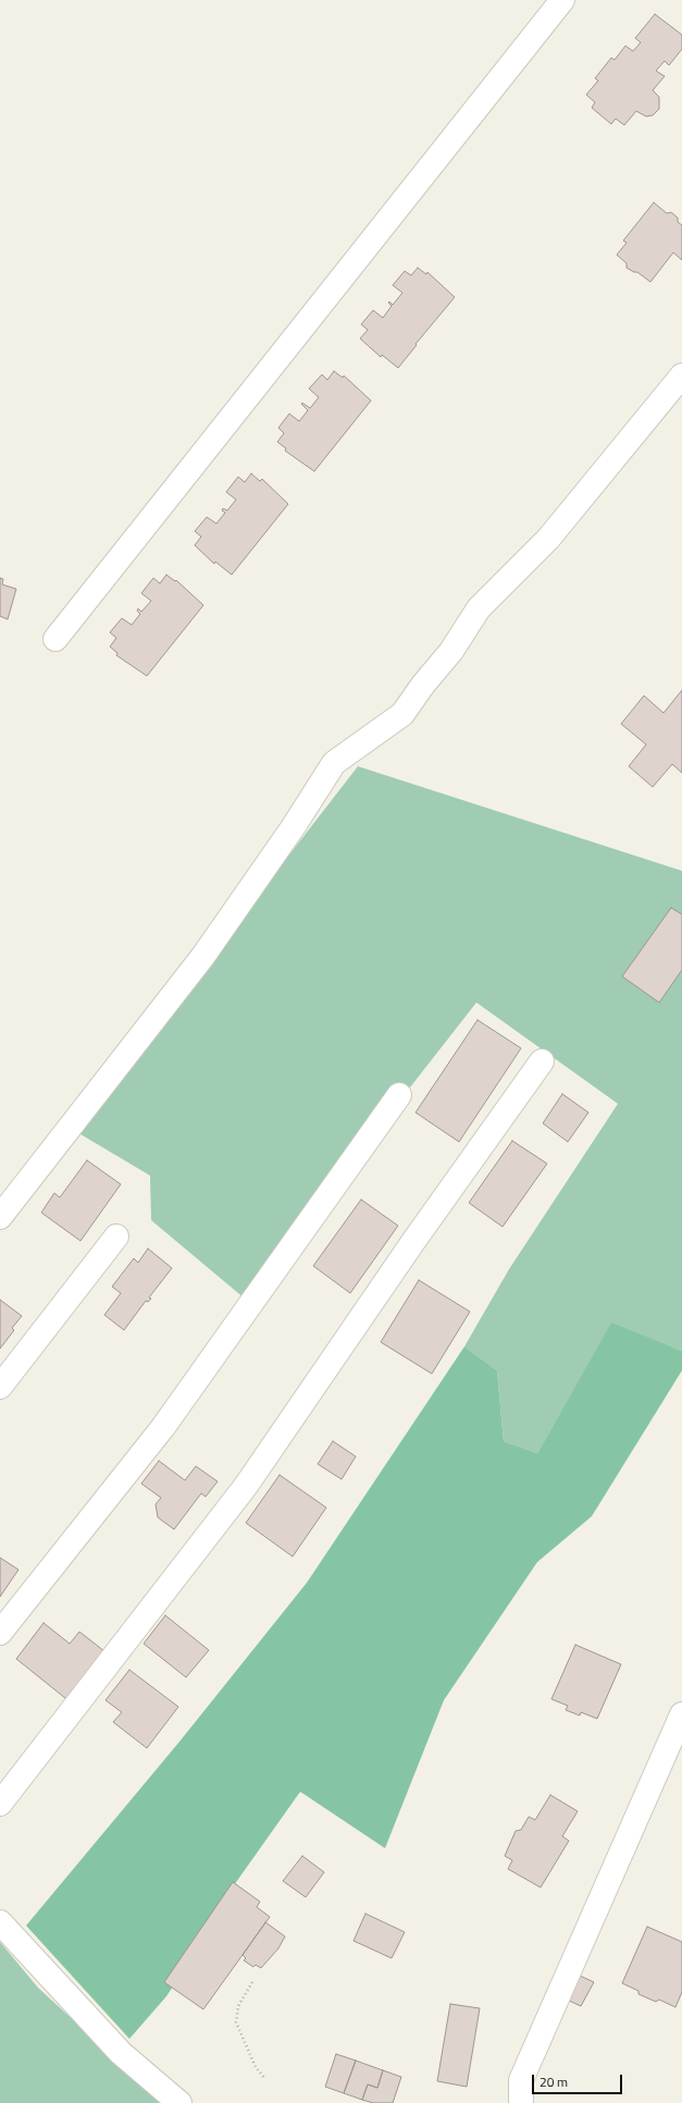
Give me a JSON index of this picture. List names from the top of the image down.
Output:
{
  "scale_bar": "20 m"
}
